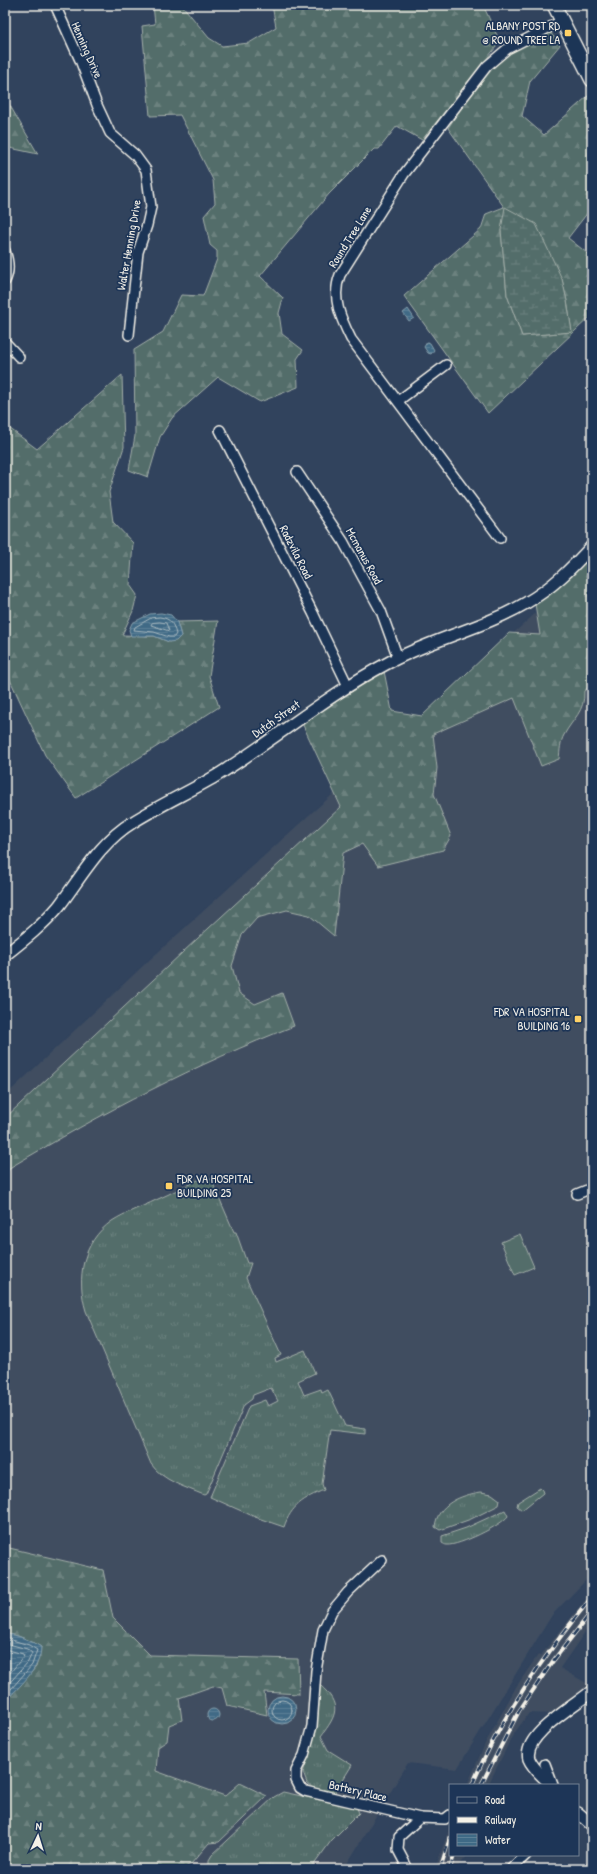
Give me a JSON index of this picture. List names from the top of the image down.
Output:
{
  "streets": {
    "street": [
      "Henning Drive",
      "Round Tree Lane",
      "Walter Henning Drive",
      "Radzvila Road",
      "Mcmanus Road",
      "Dutch Street",
      "Battery Place"
    ]
  },
  "crossings": [
    ["Henning Drive", "Walter Henning Drive"],
    ["Radzvila Road", "Dutch Street"],
    ["Mcmanus Road", "Dutch Street"]
  ],
  "places": {
    "transit": ["ALBANY POST RD @ ROUND TREE LA", "FDR VA HOSPITAL BUILDING 16", "FDR VA HOSPITAL BUILDING 25"]
  },
  "legend": ["Road", "Railway", "Water"],
  "north": "top"
}
